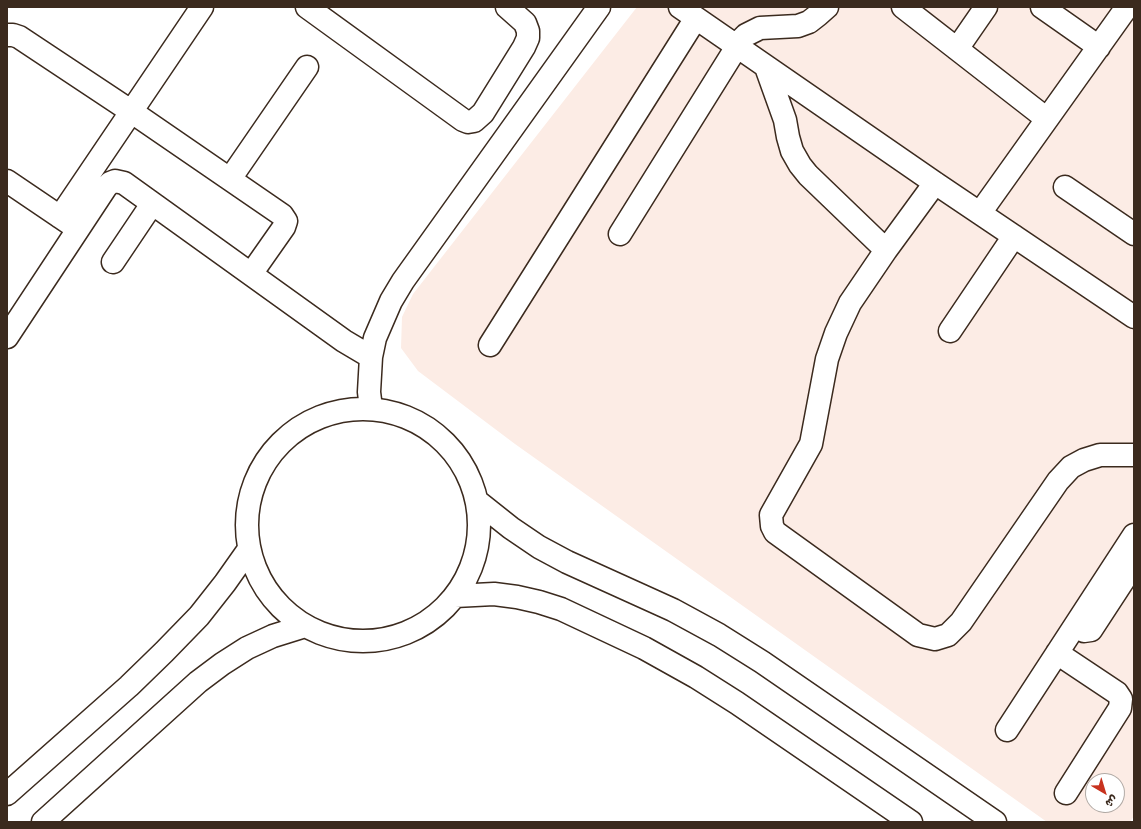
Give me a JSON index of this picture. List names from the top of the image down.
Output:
{
  "north": "bottom right"
}
